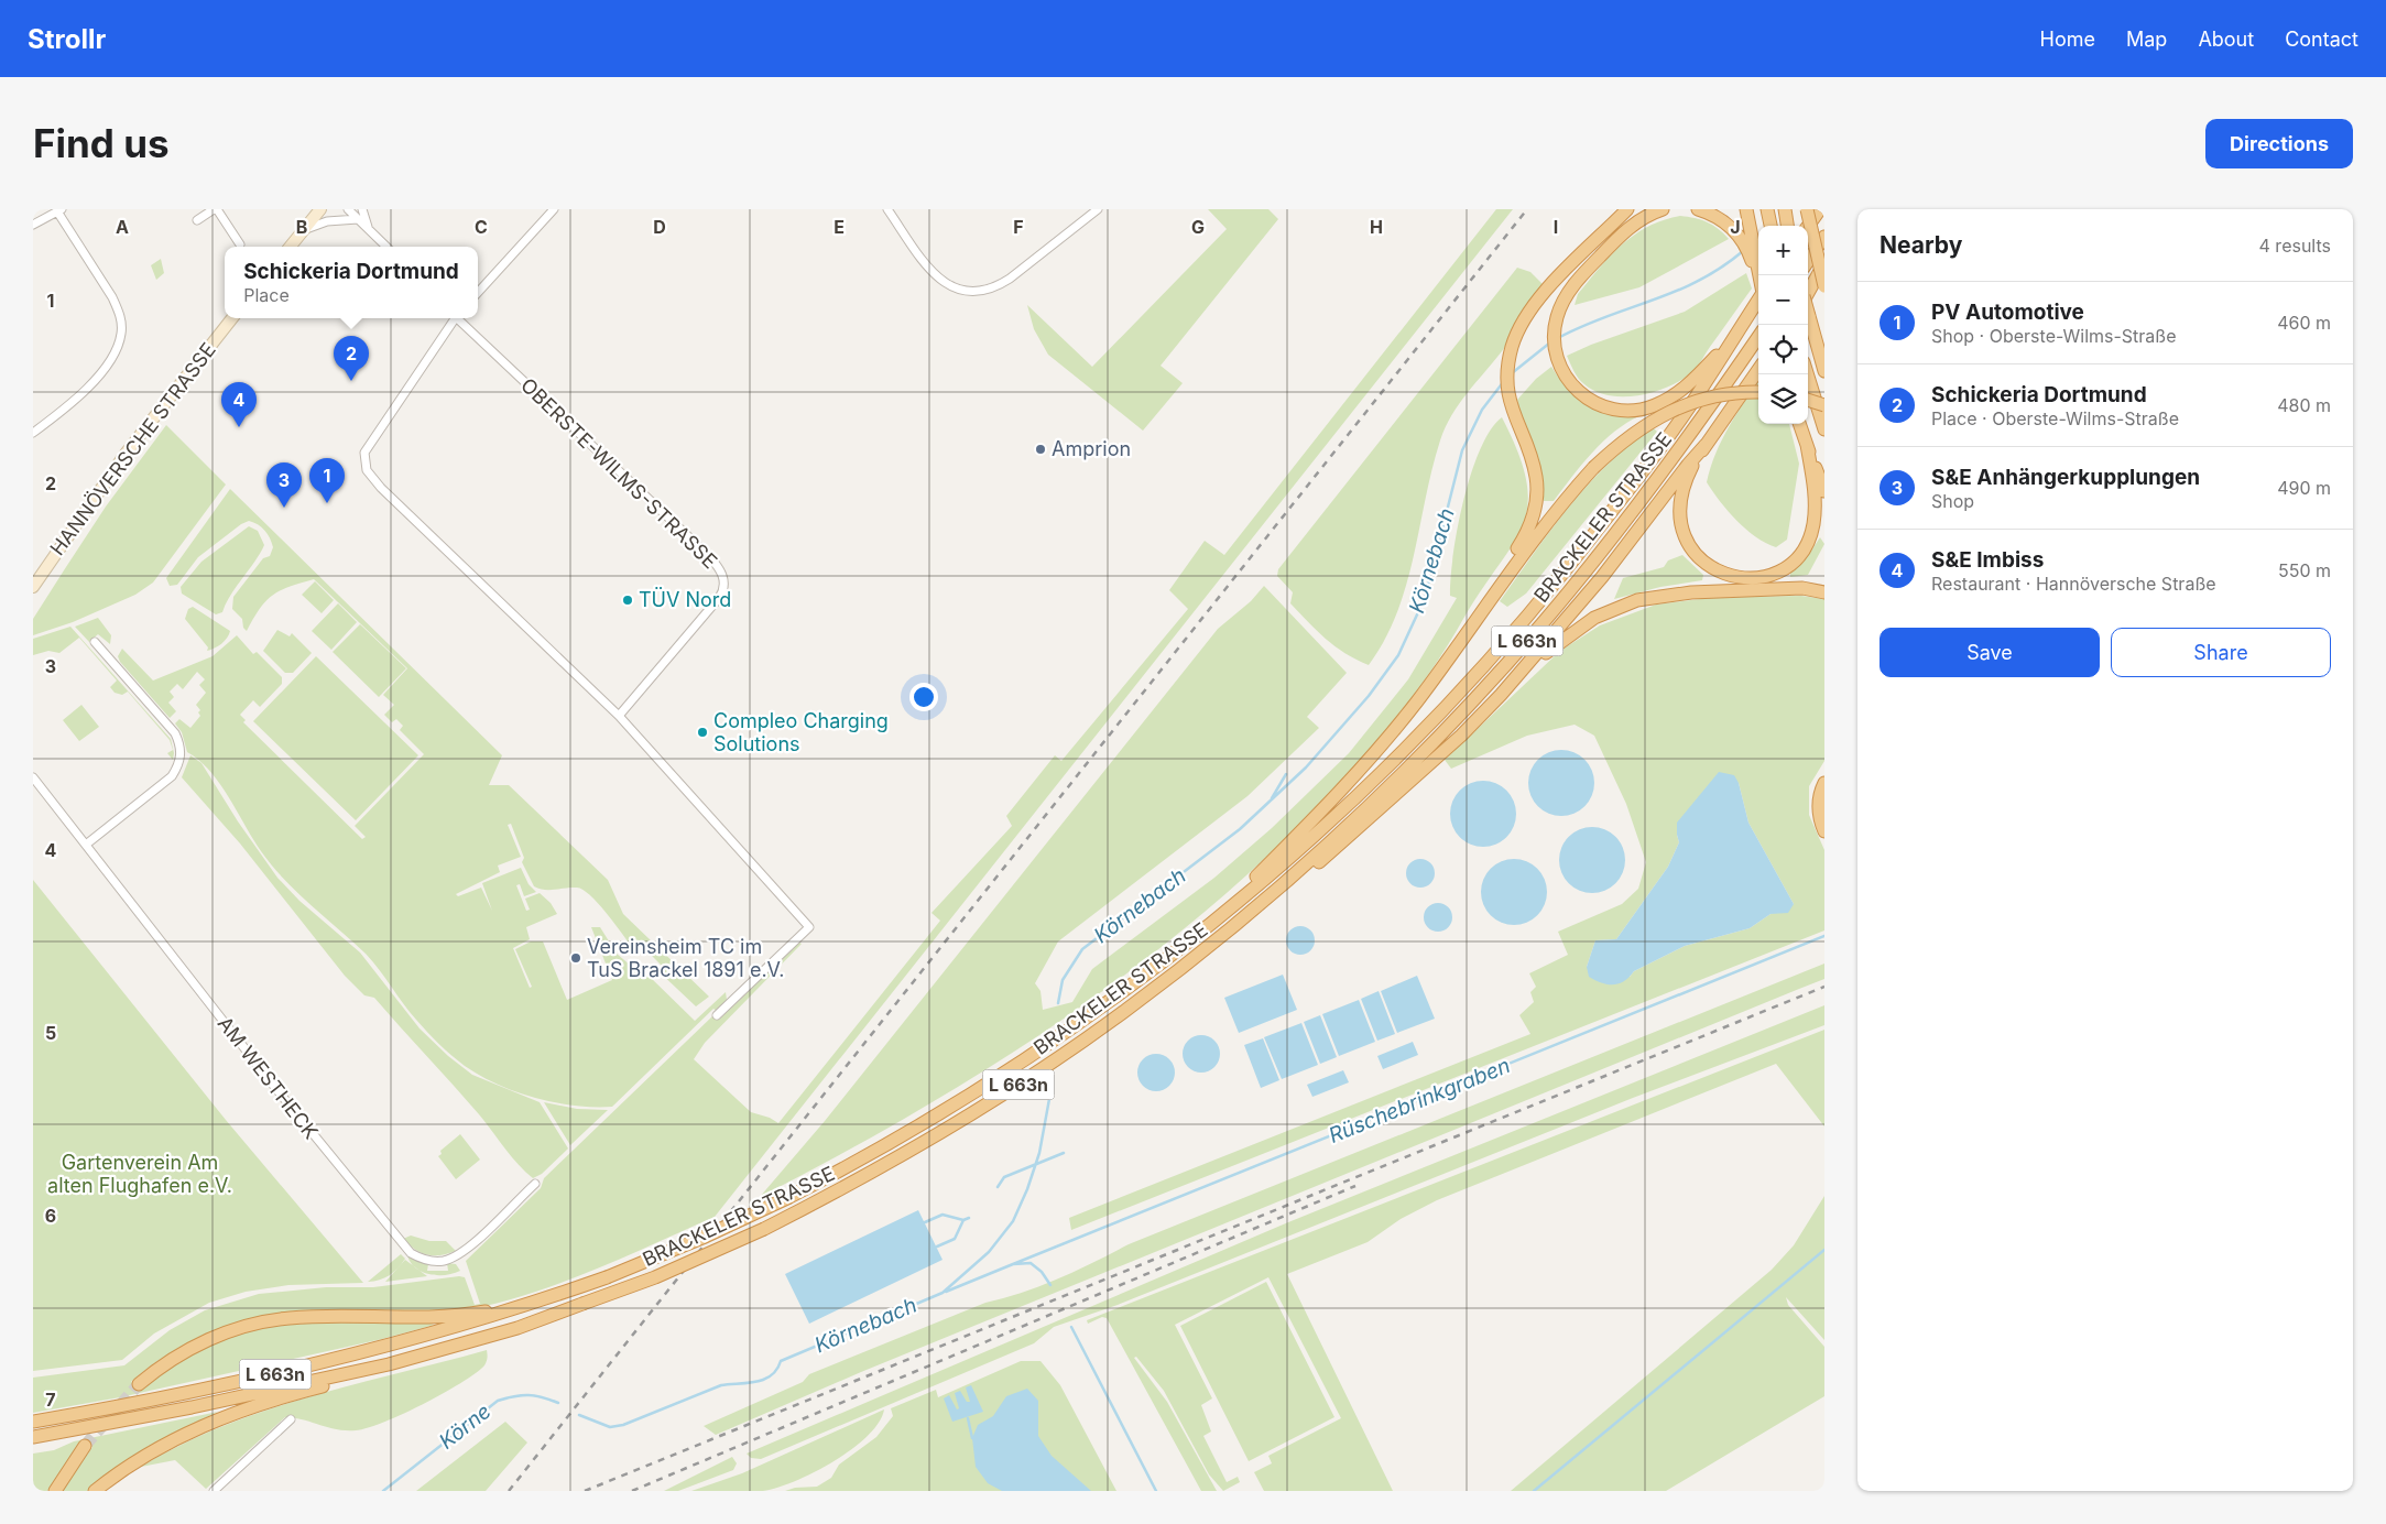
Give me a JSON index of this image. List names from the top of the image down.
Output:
{
  "streets": {
    "highway": ["BRACKELER STRASSE", "L 663n"],
    "main road": ["HANNÖVERSCHE STRASSE"],
    "street": ["OBERSTE-WILMS-STRASSE", "AM WESTHECK"]
  },
  "water": ["Körnebach", "Rüschebrinkgraben", "Körne"],
  "parks": ["Gartenverein Am alten Flughafen e.V."],
  "places": [
    "Amprion",
    "TÜV Nord",
    "Compleo Charging Solutions",
    "Vereinsheim TC im TuS Brackel 1891 e.V."
  ],
  "page": {
    "header": "Strollr",
    "nav": [
      "Home",
      "Map",
      "About",
      "Contact"
    ],
    "buttons": [
      "Directions",
      ["Save", "Share"]
    ],
    "title": "Find us",
    "heading": ["Nearby", "4 results"],
    "map_buttons": ["+", "−"],
    "popup": ["Schickeria Dortmund", "Place"],
    "list": [
      {
        "mark": "1",
        "name": "PV Automotive",
        "note": "Shop · Oberste-Wilms-Straße",
        "value": "460 m"
      },
      {
        "mark": "2",
        "name": "Schickeria Dortmund",
        "note": "Place · Oberste-Wilms-Straße",
        "value": "480 m"
      },
      {
        "mark": "3",
        "name": "S&E Anhängerkupplungen",
        "note": "Shop",
        "value": "490 m"
      },
      {
        "mark": "4",
        "name": "S&E Imbiss",
        "note": "Restaurant · Hannöversche Straße",
        "value": "550 m"
      }
    ],
    "pins": [
      "2",
      "4",
      "1",
      "3"
    ]
  },
  "grid": {
    "columns": [
      "A",
      "B",
      "C",
      "D",
      "E",
      "F",
      "G",
      "H",
      "I",
      "J"
    ],
    "rows": [
      "1",
      "2",
      "3",
      "4",
      "5",
      "6",
      "7"
    ]
  }
}
